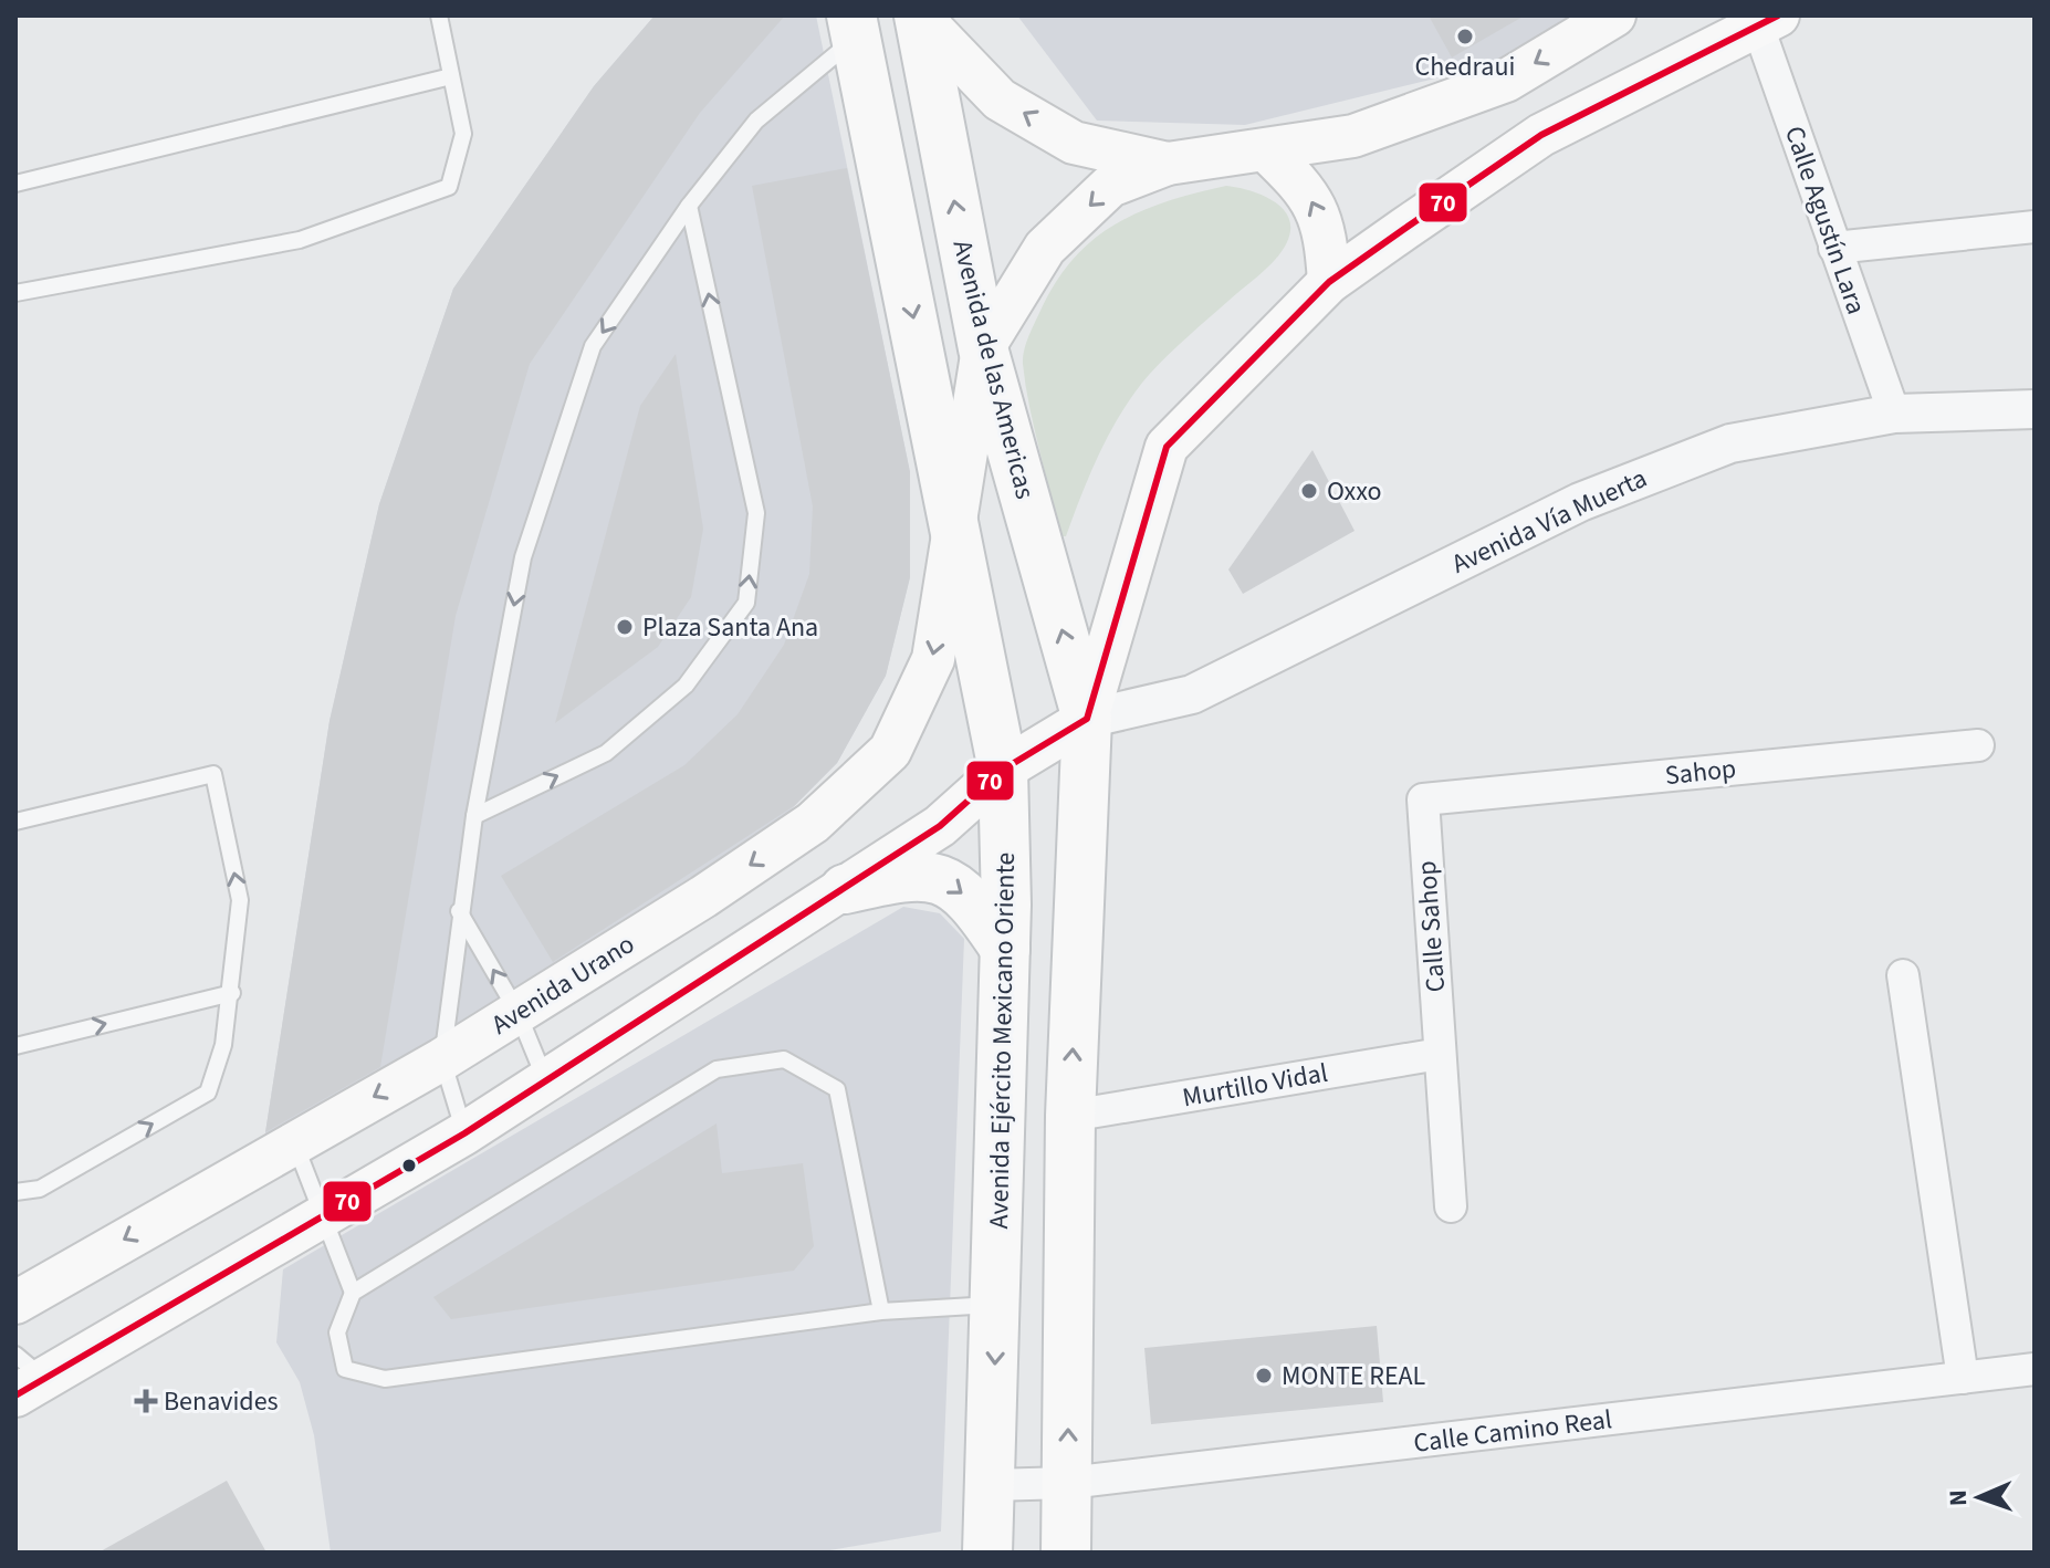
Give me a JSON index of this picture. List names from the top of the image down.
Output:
{
  "streets": {
    "main road": ["Avenida de las Americas", "Avenida Urano", "Avenida Ejército Mexicano Oriente"],
    "street": [
      "Calle Agustín Lara",
      "Avenida Vía Muerta",
      "Sahop",
      "Calle Sahop",
      "Murtillo Vidal",
      "Calle Camino Real"
    ]
  },
  "crossings": [
    ["Calle Agustín Lara", "Avenida Vía Muerta"],
    ["Avenida de las Americas", "Avenida Vía Muerta"],
    ["Avenida de las Americas", "Avenida Urano"],
    ["Sahop", "Calle Sahop"],
    ["Calle Sahop", "Murtillo Vidal"],
    ["Avenida Urano", "Avenida Ejército Mexicano Oriente"],
    ["Avenida Ejército Mexicano Oriente", "Calle Camino Real"]
  ],
  "places": {
    "other": [
      "Chedraui",
      "Oxxo",
      "Plaza Santa Ana",
      "MONTE REAL"
    ],
    "health": ["Benavides"]
  },
  "lines": ["transit line 70"],
  "north": "left"
}
